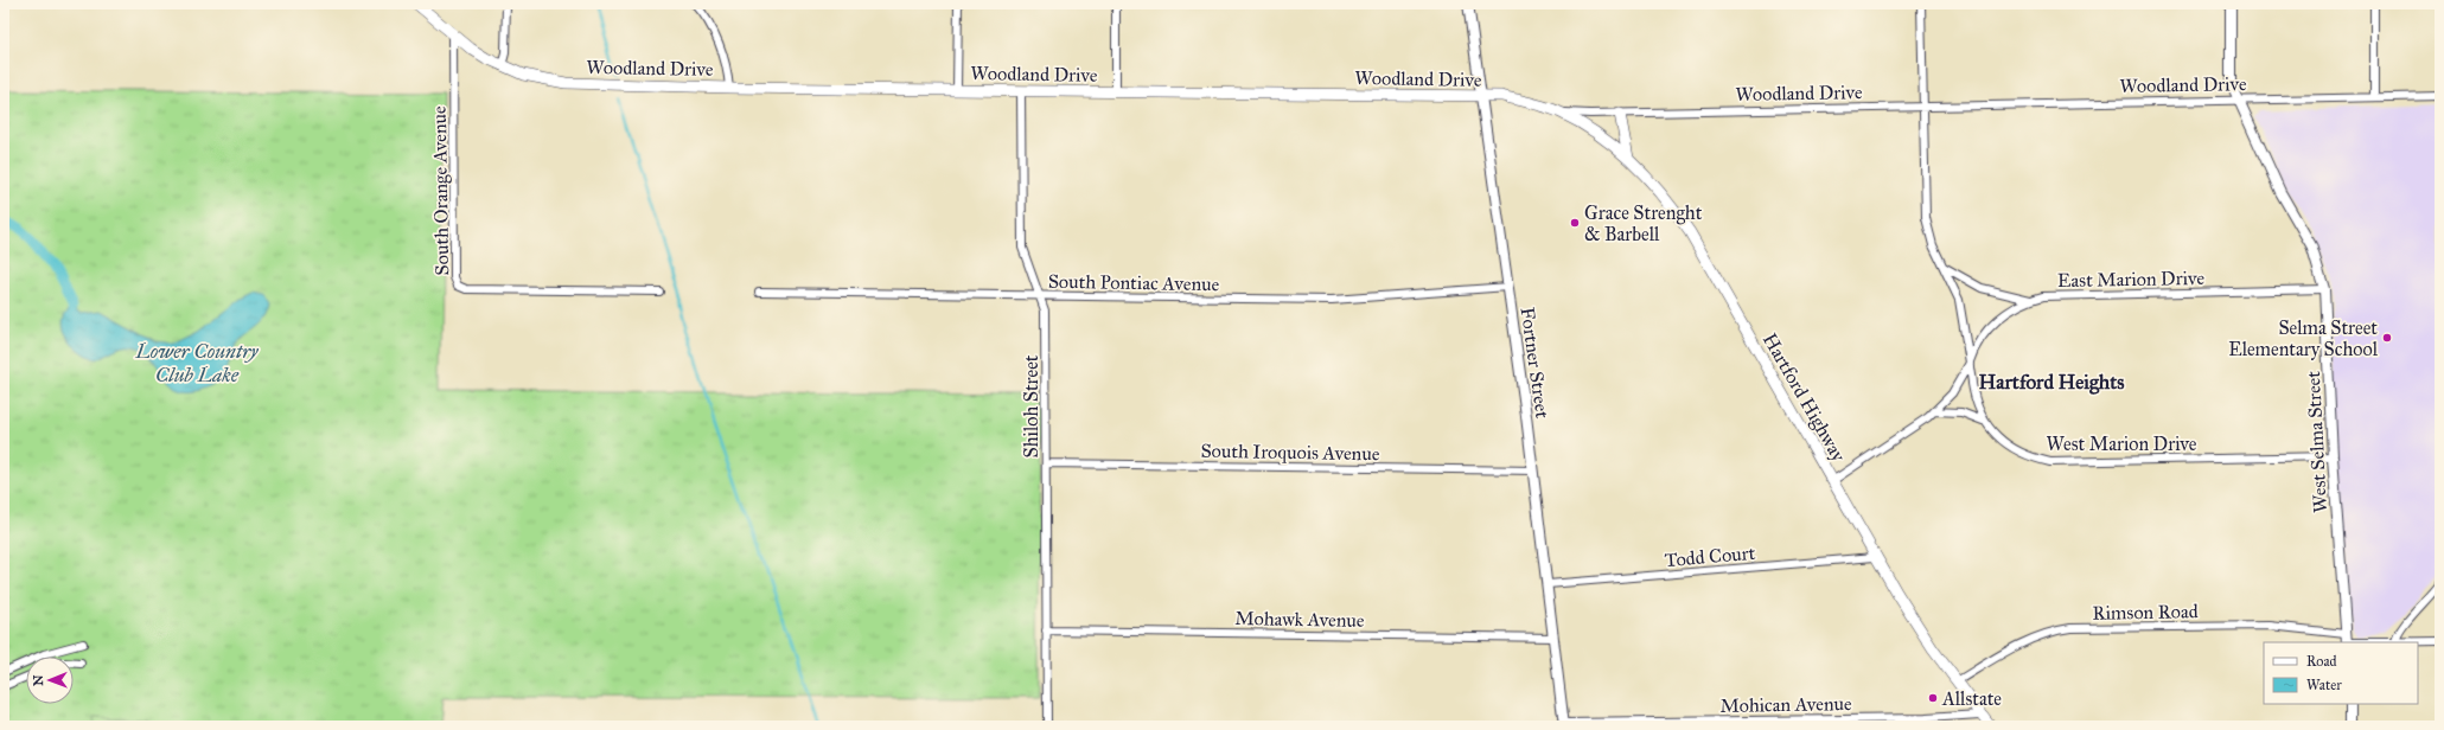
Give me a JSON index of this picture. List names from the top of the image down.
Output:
{
  "streets": {
    "main road": ["Woodland Drive", "Hartford Highway"],
    "street": [
      "South Orange Avenue",
      "East Marion Drive",
      "South Pontiac Avenue",
      "Fortner Street",
      "Shiloh Street",
      "West Selma Street",
      "West Marion Drive",
      "South Iroquois Avenue",
      "Todd Court",
      "Rimson Road",
      "Mohawk Avenue",
      "Mohican Avenue"
    ]
  },
  "crossings": [
    ["Woodland Drive", "South Orange Avenue"],
    ["Woodland Drive", "Fortner Street"],
    ["Woodland Drive", "Hartford Highway"],
    ["Woodland Drive", "Shiloh Street"],
    ["Woodland Drive", "West Selma Street"],
    ["Woodland Drive", "West Marion Drive"],
    ["East Marion Drive", "Hartford Highway"],
    ["East Marion Drive", "West Selma Street"],
    ["East Marion Drive", "West Marion Drive"],
    ["South Pontiac Avenue", "Fortner Street"],
    ["South Pontiac Avenue", "Shiloh Street"],
    ["Fortner Street", "South Iroquois Avenue"],
    ["Fortner Street", "Todd Court"],
    ["Fortner Street", "Mohawk Avenue"],
    ["Fortner Street", "Mohican Avenue"],
    ["Hartford Highway", "Todd Court"],
    ["Hartford Highway", "Rimson Road"],
    ["Hartford Highway", "Mohican Avenue"],
    ["Shiloh Street", "South Iroquois Avenue"],
    ["Shiloh Street", "Mohawk Avenue"],
    ["West Selma Street", "West Marion Drive"],
    ["West Selma Street", "Rimson Road"]
  ],
  "districts": ["Hartford Heights"],
  "water": ["Lower Country Club Lake"],
  "places": ["Grace Strenght & Barbell", "Selma Street Elementary School", "Allstate"],
  "legend": ["Road", "Water"],
  "north": "left"
}
